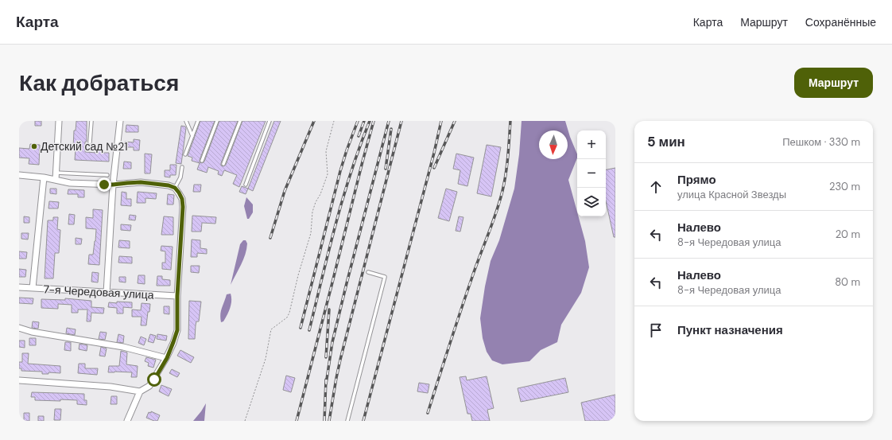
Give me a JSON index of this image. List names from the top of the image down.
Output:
{
  "streets": {
    "street": ["7-я Чередовая улица"]
  },
  "places": ["Детский сад №21"],
  "north": "bottom",
  "page": {
    "header": "Карта",
    "nav": ["Карта", "Маршрут", "Сохранённые"],
    "buttons": "Маршрут",
    "title": "Как добраться",
    "heading": ["5 мин", "Пешком · 330 m"],
    "map_buttons": ["+", "−"],
    "list": [
      ["Прямо", "улица Красной Звезды", "230 m"],
      ["Налево", "8-я Чередовая улица", "20 m"],
      ["Налево", "8-я Чередовая улица", "80 m"],
      "Пункт назначения"
    ]
  }
}
